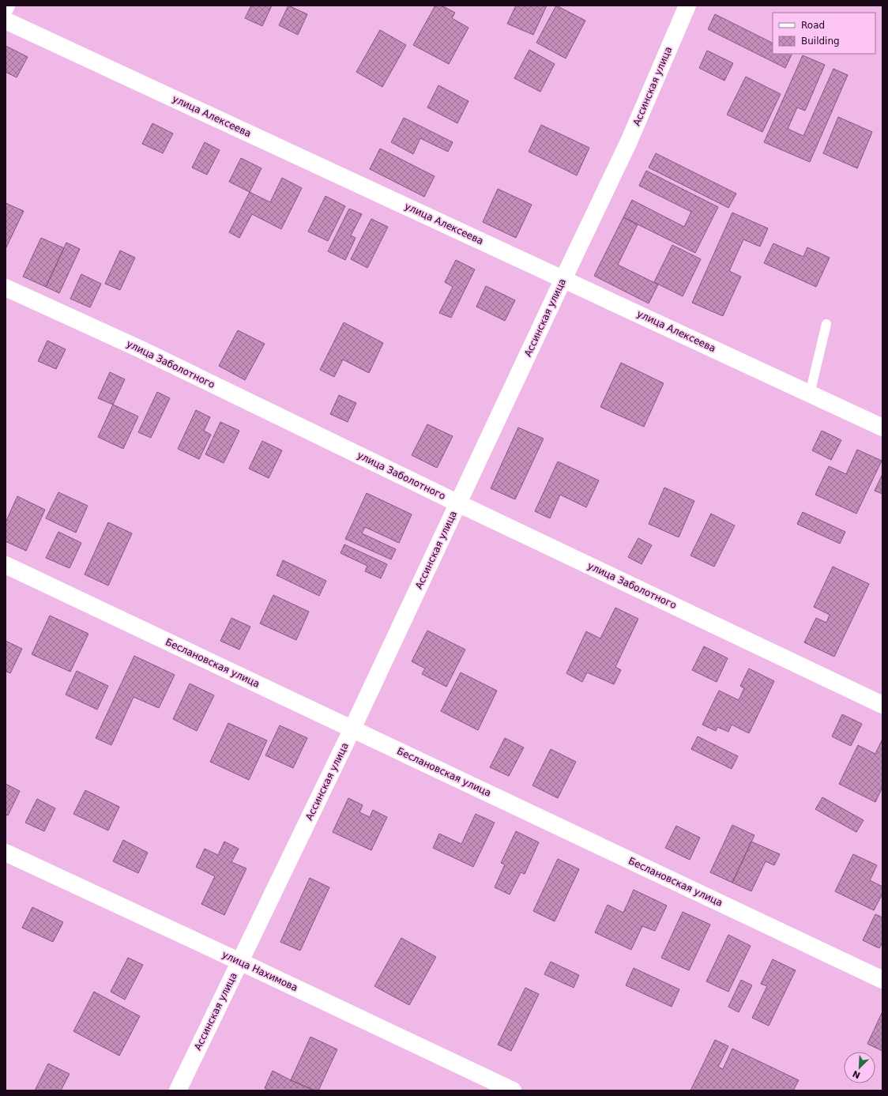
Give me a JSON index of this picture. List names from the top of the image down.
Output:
{
  "streets": {
    "street": [
      "Ассинская улица",
      "улица Алексеева",
      "улица Заболотного",
      "Беслановская улица",
      "улица Нахимова"
    ]
  },
  "crossings": [
    ["Ассинская улица", "улица Алексеева"],
    ["Ассинская улица", "улица Заболотного"],
    ["Ассинская улица", "Беслановская улица"],
    ["Ассинская улица", "улица Нахимова"]
  ],
  "legend": ["Road", "Building"],
  "north": "bottom left"
}
